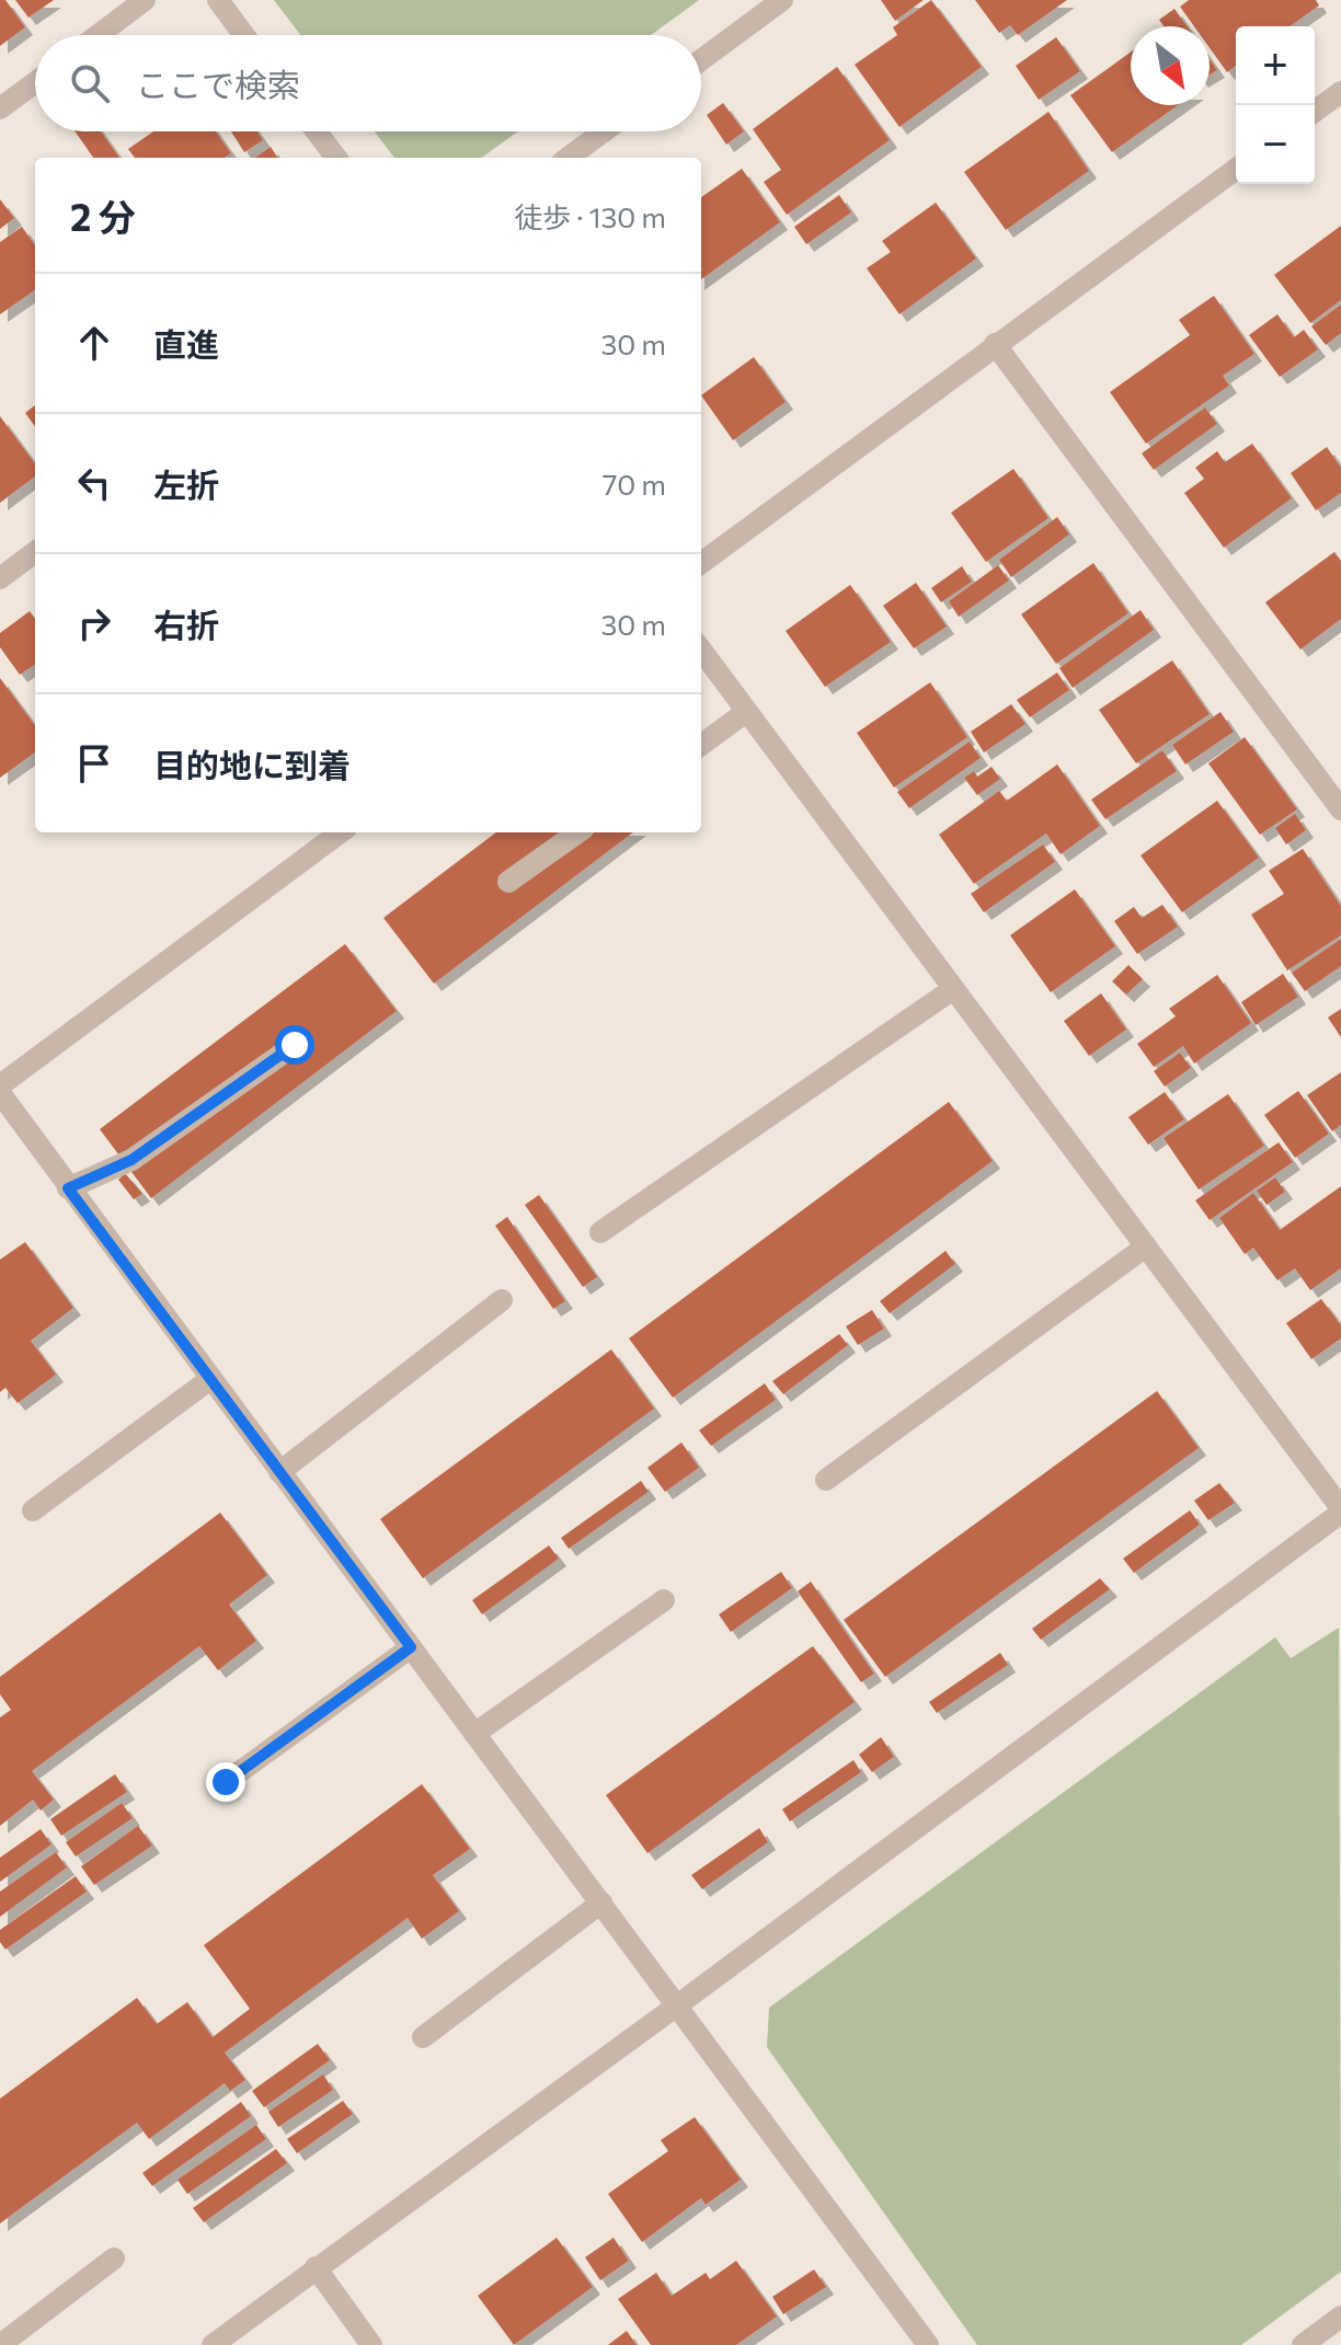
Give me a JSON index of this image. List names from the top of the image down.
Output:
{
  "north": "bottom right",
  "page": {
    "map_buttons": ["+", "−"],
    "search": "ここで検索",
    "heading": ["2 分", "徒歩 · 130 m"],
    "list": [
      ["直進", "30 m"],
      ["左折", "70 m"],
      ["右折", "30 m"],
      "目的地に到着"
    ]
  }
}
